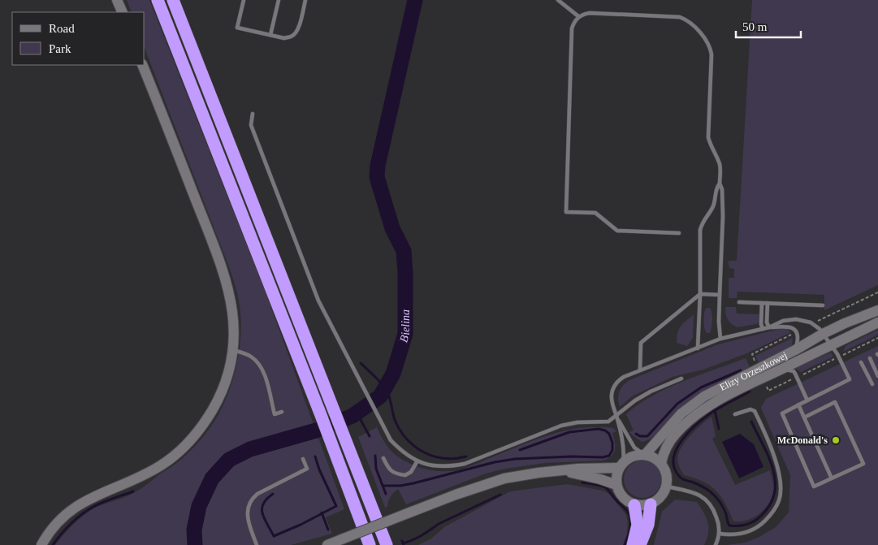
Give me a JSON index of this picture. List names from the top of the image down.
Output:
{
  "streets": {
    "main road": ["Elizy Orzeszkowej"]
  },
  "water": ["Bielina"],
  "places": ["McDonald's"],
  "legend": ["Road", "Park"],
  "scale_bar": "50 m"
}
